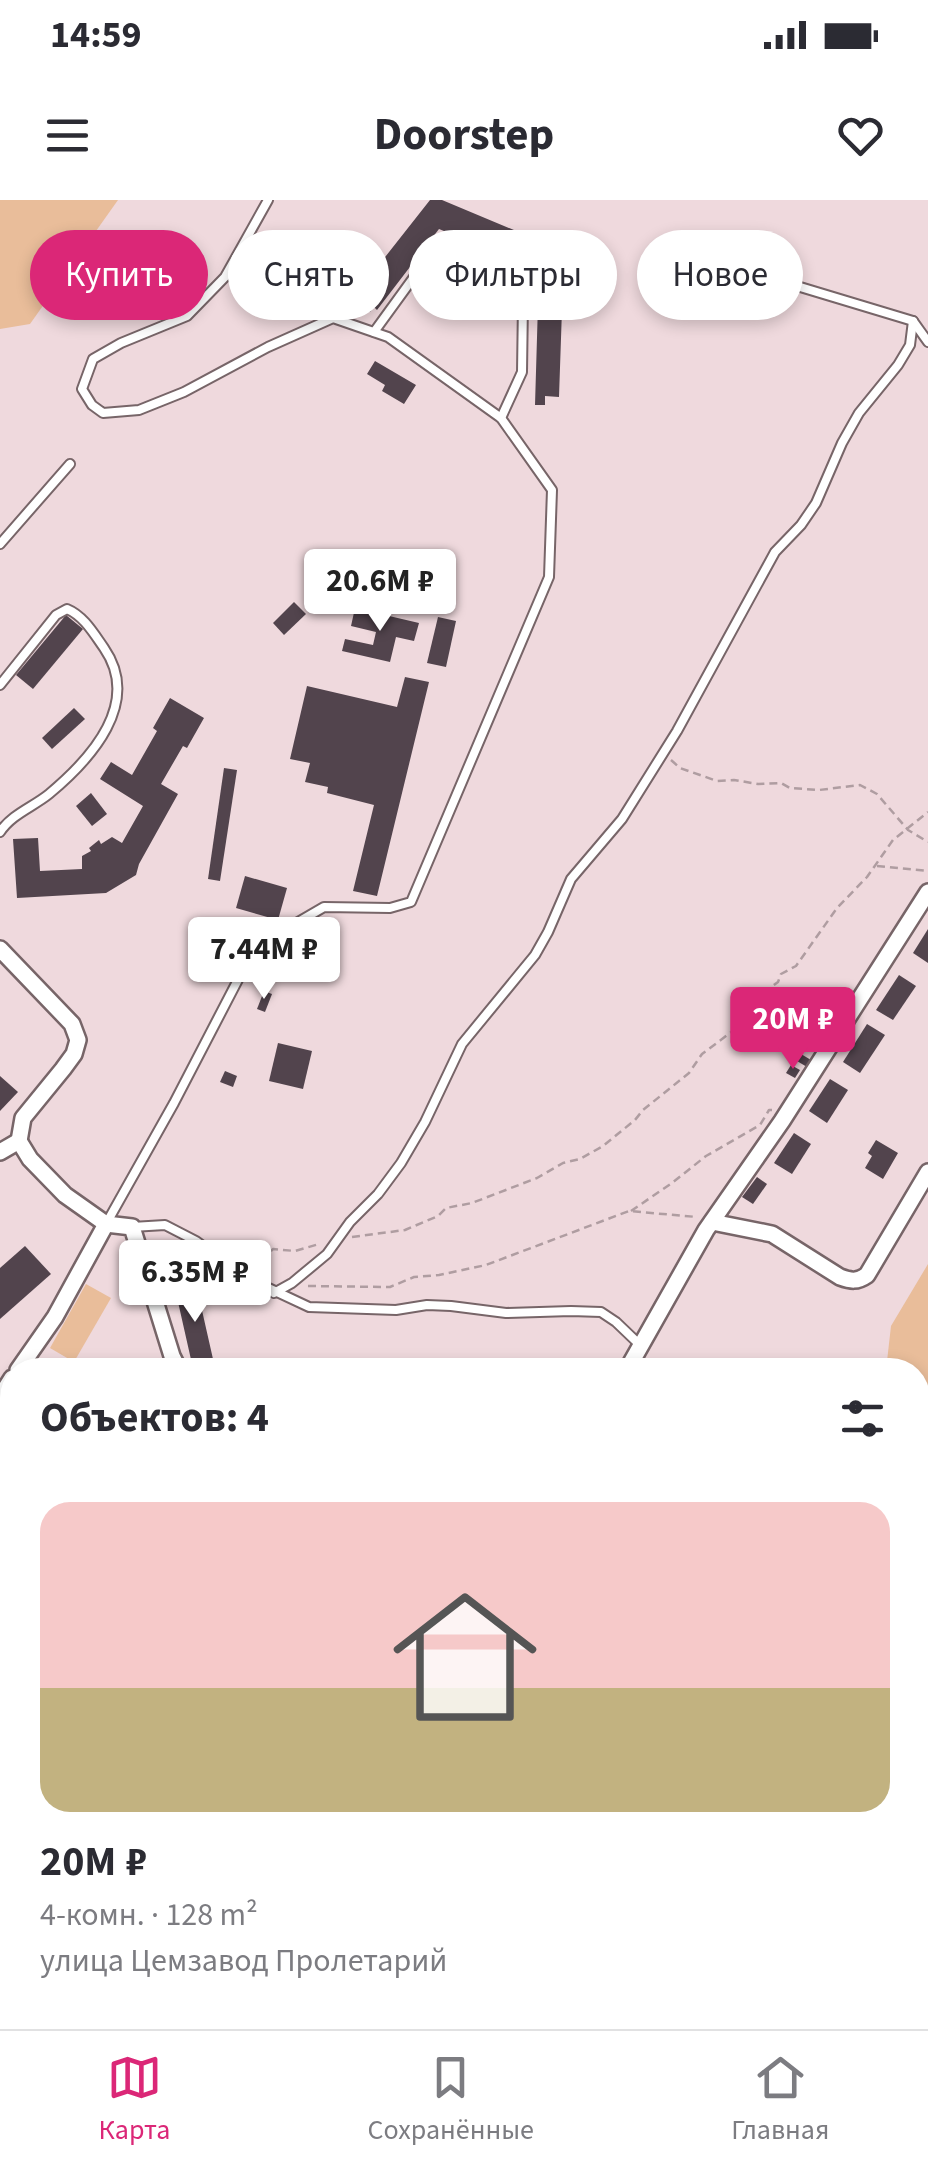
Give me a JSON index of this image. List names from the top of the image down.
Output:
{
  "page": {
    "status": "14:59",
    "header": "Doorstep",
    "chip": [
      "Купить",
      "Снять",
      "Фильтры",
      "Новое"
    ],
    "price": [
      "20.6M ₽",
      "7.44M ₽",
      "20M ₽",
      "6.35M ₽"
    ],
    "heading": "Объектов: 4",
    "list": [
      {
        "name": "20M ₽",
        "note": "4-комн. · 128 m² · улица Цемзавод Пролетарий"
      }
    ],
    "tabs": ["Карта", "Сохранённые", "Главная"]
  }
}
